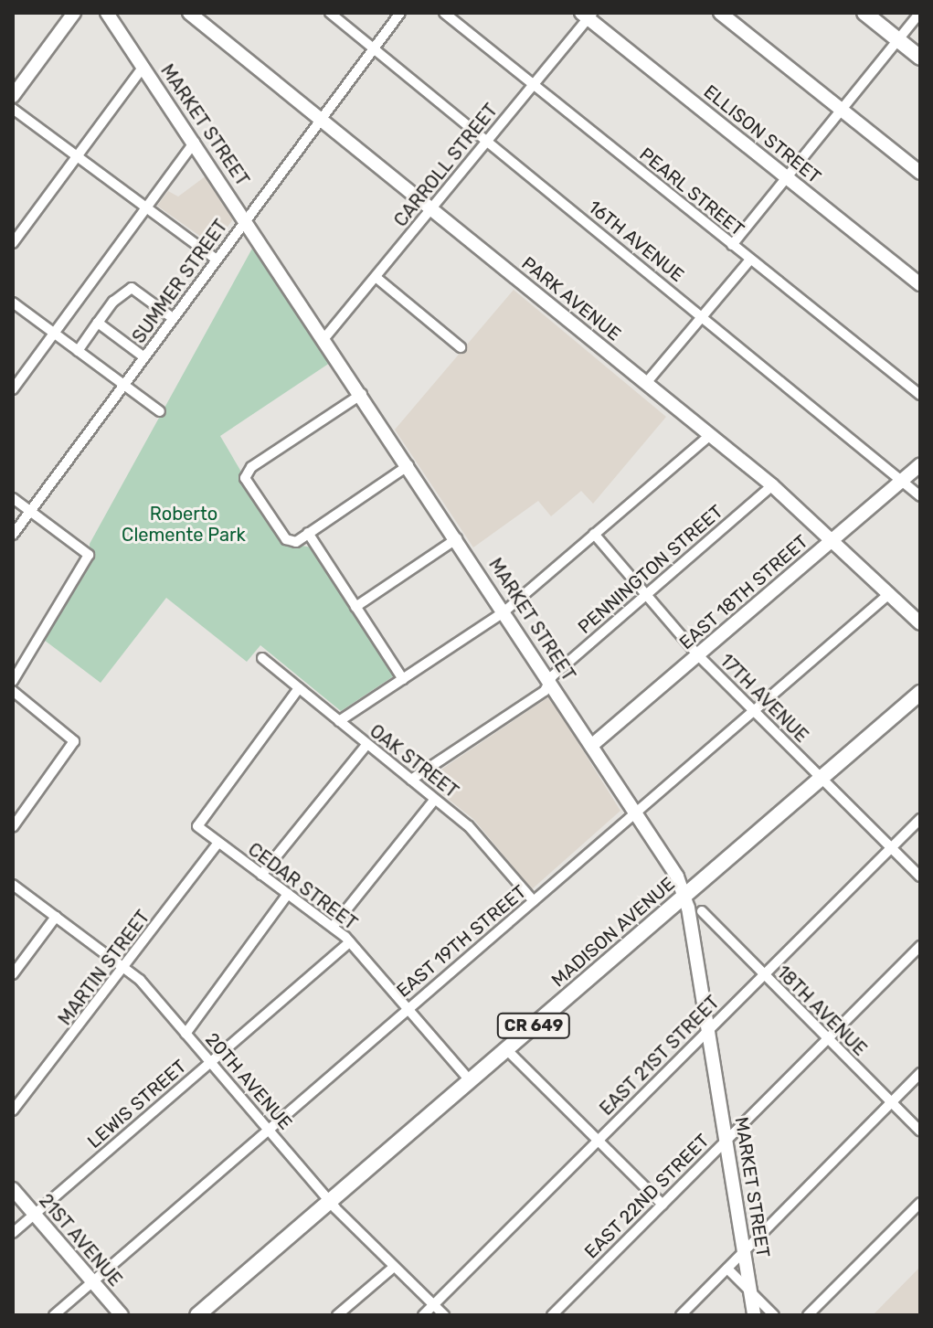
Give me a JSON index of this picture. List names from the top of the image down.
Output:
{
  "streets": {
    "main road": [
      "MARKET STREET",
      "ELLISON STREET",
      "PARK AVENUE",
      "EAST 18TH STREET",
      "MADISON AVENUE",
      "CR 649",
      "21ST AVENUE"
    ],
    "street": [
      "CARROLL STREET",
      "PEARL STREET",
      "16TH AVENUE",
      "SUMMER STREET",
      "PENNINGTON STREET",
      "17TH AVENUE",
      "OAK STREET",
      "CEDAR STREET",
      "EAST 19TH STREET",
      "MARTIN STREET",
      "18TH AVENUE",
      "EAST 21ST STREET",
      "20TH AVENUE",
      "LEWIS STREET",
      "EAST 22ND STREET"
    ]
  },
  "crossings": [
    ["MARKET STREET", "CARROLL STREET"],
    ["MARKET STREET", "SUMMER STREET"],
    ["MARKET STREET", "PENNINGTON STREET"],
    ["MARKET STREET", "EAST 18TH STREET"],
    ["MARKET STREET", "MADISON AVENUE"],
    ["MARKET STREET", "EAST 19TH STREET"],
    ["MARKET STREET", "EAST 21ST STREET"],
    ["MARKET STREET", "EAST 22ND STREET"],
    ["ELLISON STREET", "CARROLL STREET"],
    ["CARROLL STREET", "PEARL STREET"],
    ["CARROLL STREET", "16TH AVENUE"],
    ["CARROLL STREET", "PARK AVENUE"],
    ["16TH AVENUE", "SUMMER STREET"],
    ["16TH AVENUE", "EAST 18TH STREET"],
    ["SUMMER STREET", "PARK AVENUE"],
    ["PARK AVENUE", "PENNINGTON STREET"],
    ["PARK AVENUE", "EAST 18TH STREET"],
    ["PARK AVENUE", "EAST 19TH STREET"],
    ["PENNINGTON STREET", "17TH AVENUE"],
    ["PENNINGTON STREET", "OAK STREET"],
    ["EAST 18TH STREET", "17TH AVENUE"],
    ["17TH AVENUE", "MADISON AVENUE"],
    ["17TH AVENUE", "EAST 19TH STREET"],
    ["17TH AVENUE", "EAST 21ST STREET"],
    ["OAK STREET", "CEDAR STREET"],
    ["OAK STREET", "EAST 19TH STREET"],
    ["CEDAR STREET", "MADISON AVENUE"],
    ["CEDAR STREET", "EAST 19TH STREET"],
    ["CEDAR STREET", "MARTIN STREET"],
    ["CEDAR STREET", "LEWIS STREET"],
    ["MADISON AVENUE", "20TH AVENUE"],
    ["EAST 19TH STREET", "20TH AVENUE"],
    ["EAST 19TH STREET", "21ST AVENUE"],
    ["MARTIN STREET", "20TH AVENUE"],
    ["18TH AVENUE", "EAST 21ST STREET"],
    ["18TH AVENUE", "EAST 22ND STREET"],
    ["EAST 21ST STREET", "20TH AVENUE"],
    ["20TH AVENUE", "LEWIS STREET"],
    ["LEWIS STREET", "21ST AVENUE"]
  ],
  "parks": ["Roberto Clemente Park"]
}
